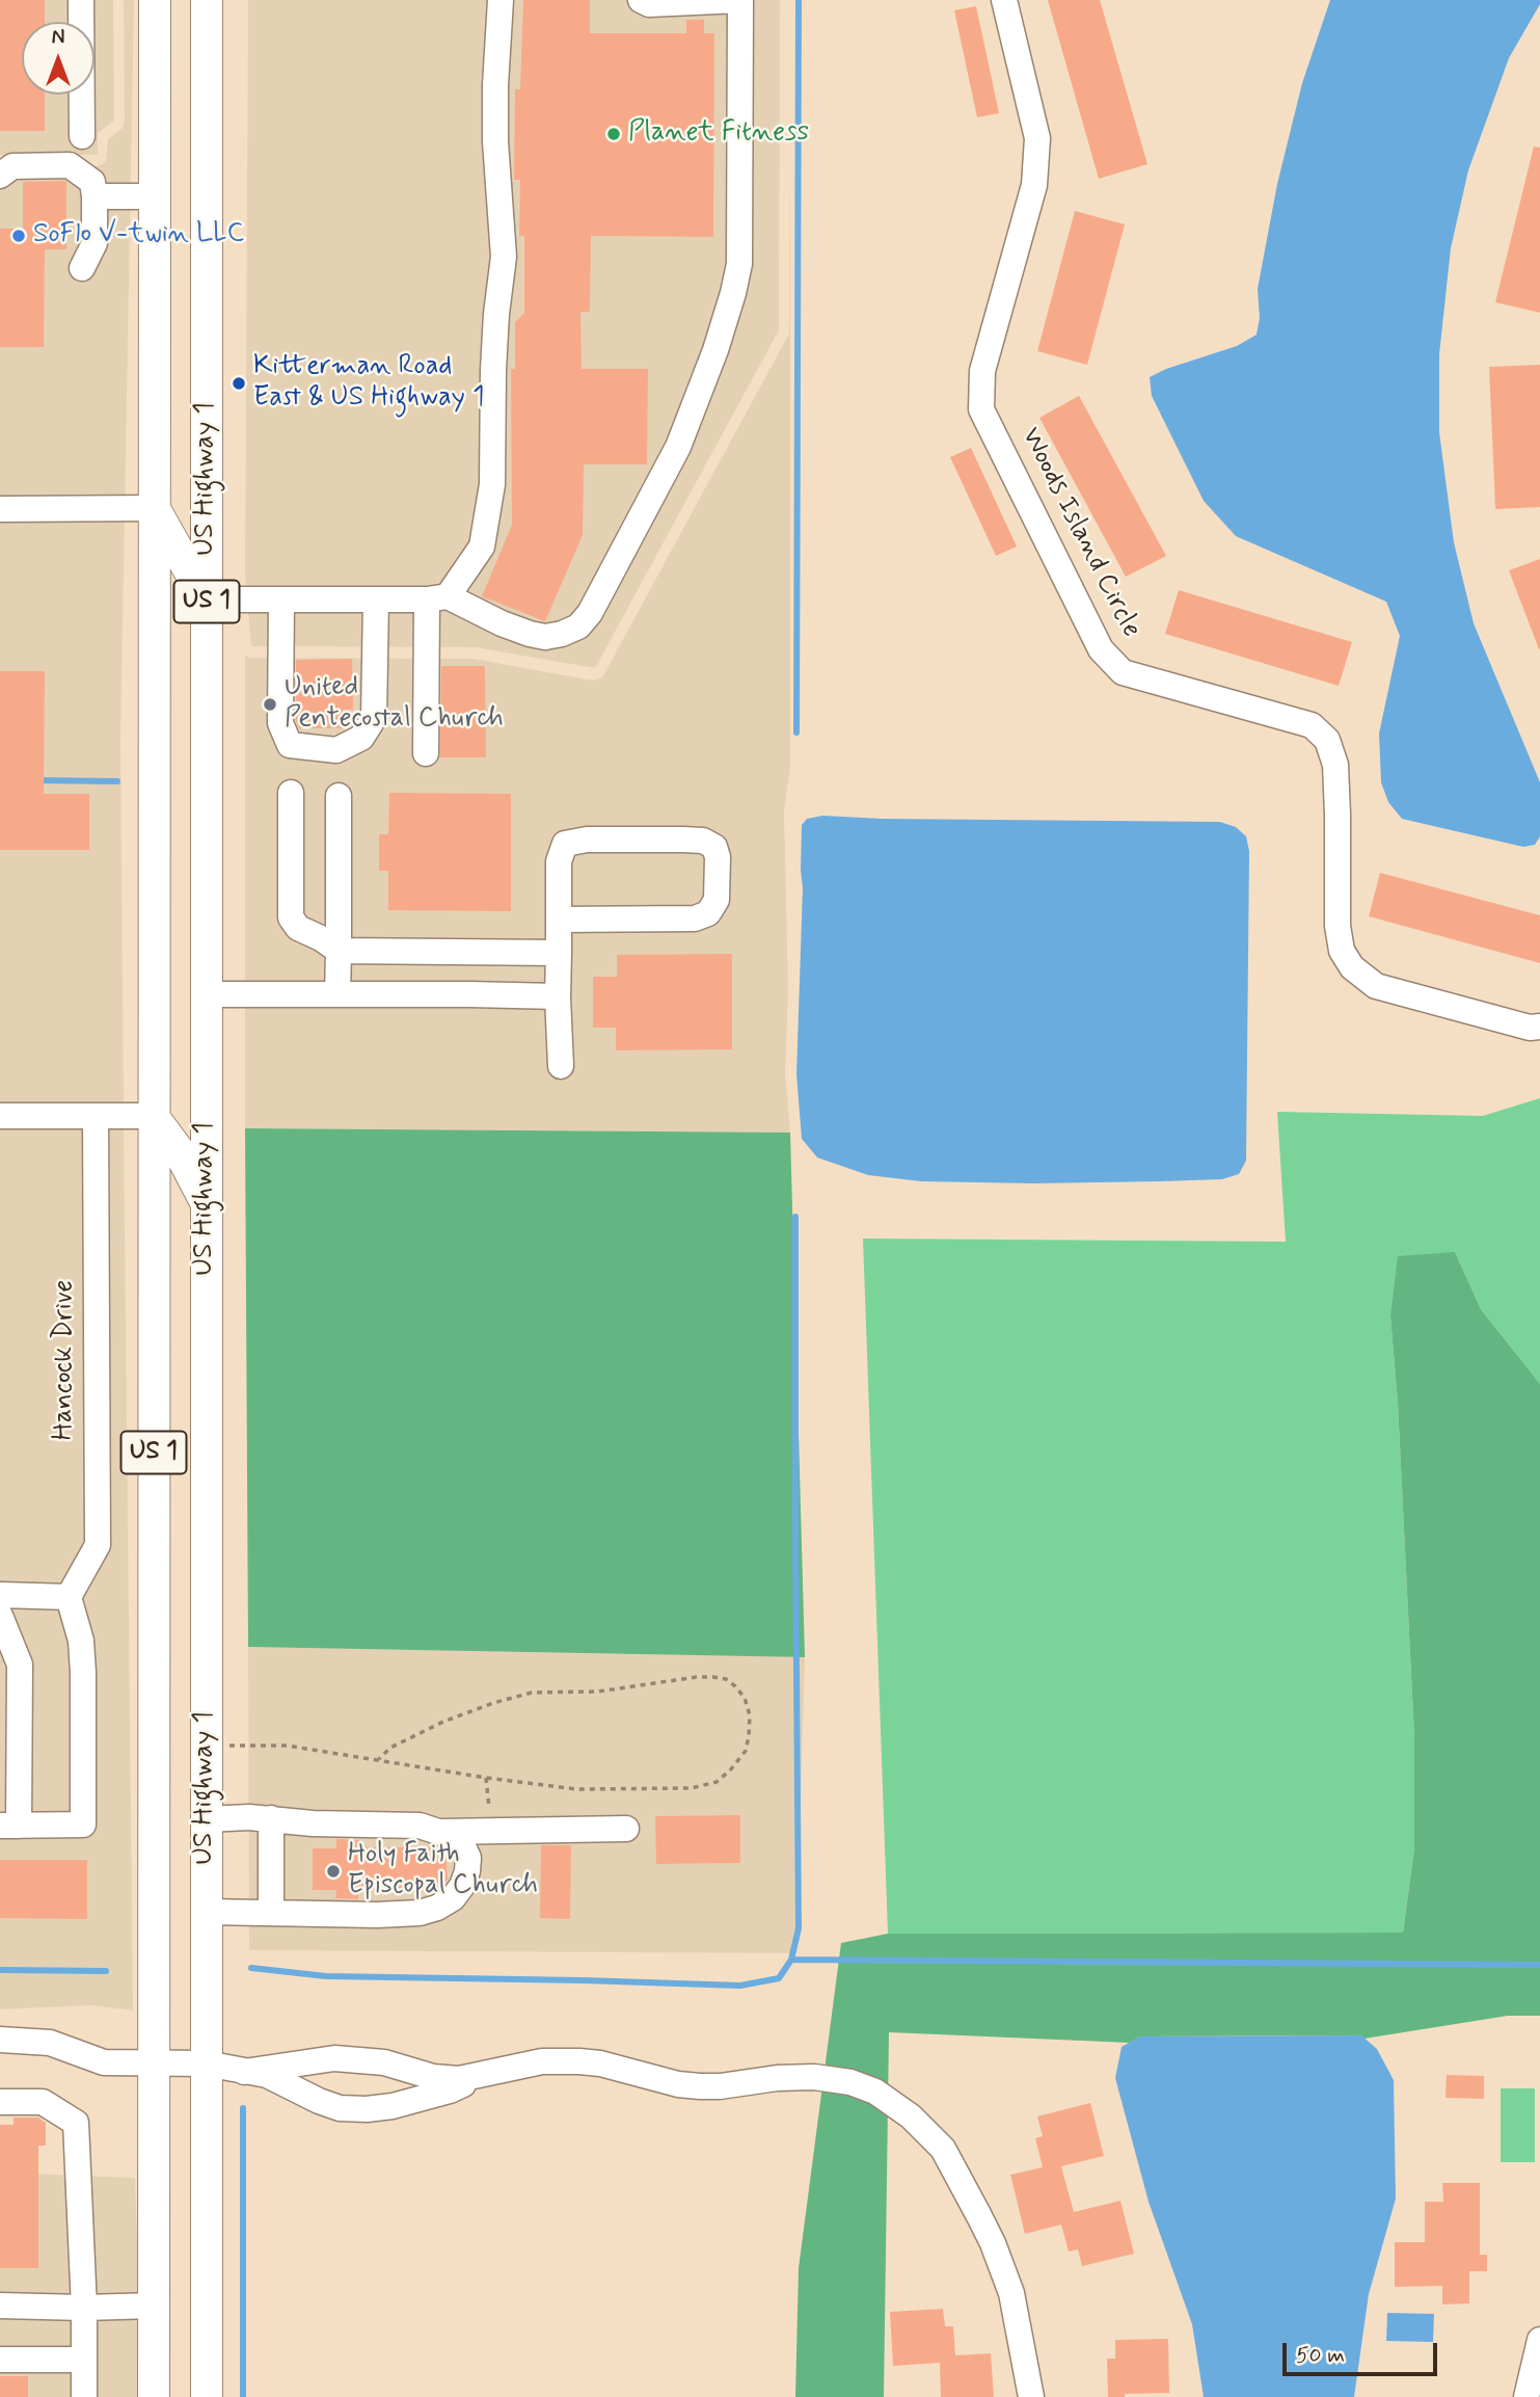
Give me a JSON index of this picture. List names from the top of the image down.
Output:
{
  "streets": {
    "main road": ["US Highway 1", "US 1"],
    "street": ["Woods Island Circle", "Hancock Drive"]
  },
  "places": [
    "Planet Fitness",
    "SoFlo V-twin LLC",
    "Kitterman Road East & US Highway 1",
    "United Pentecostal Church",
    "Holy Faith Episcopal Church"
  ],
  "scale_bar": "50 m",
  "north": "top"
}
